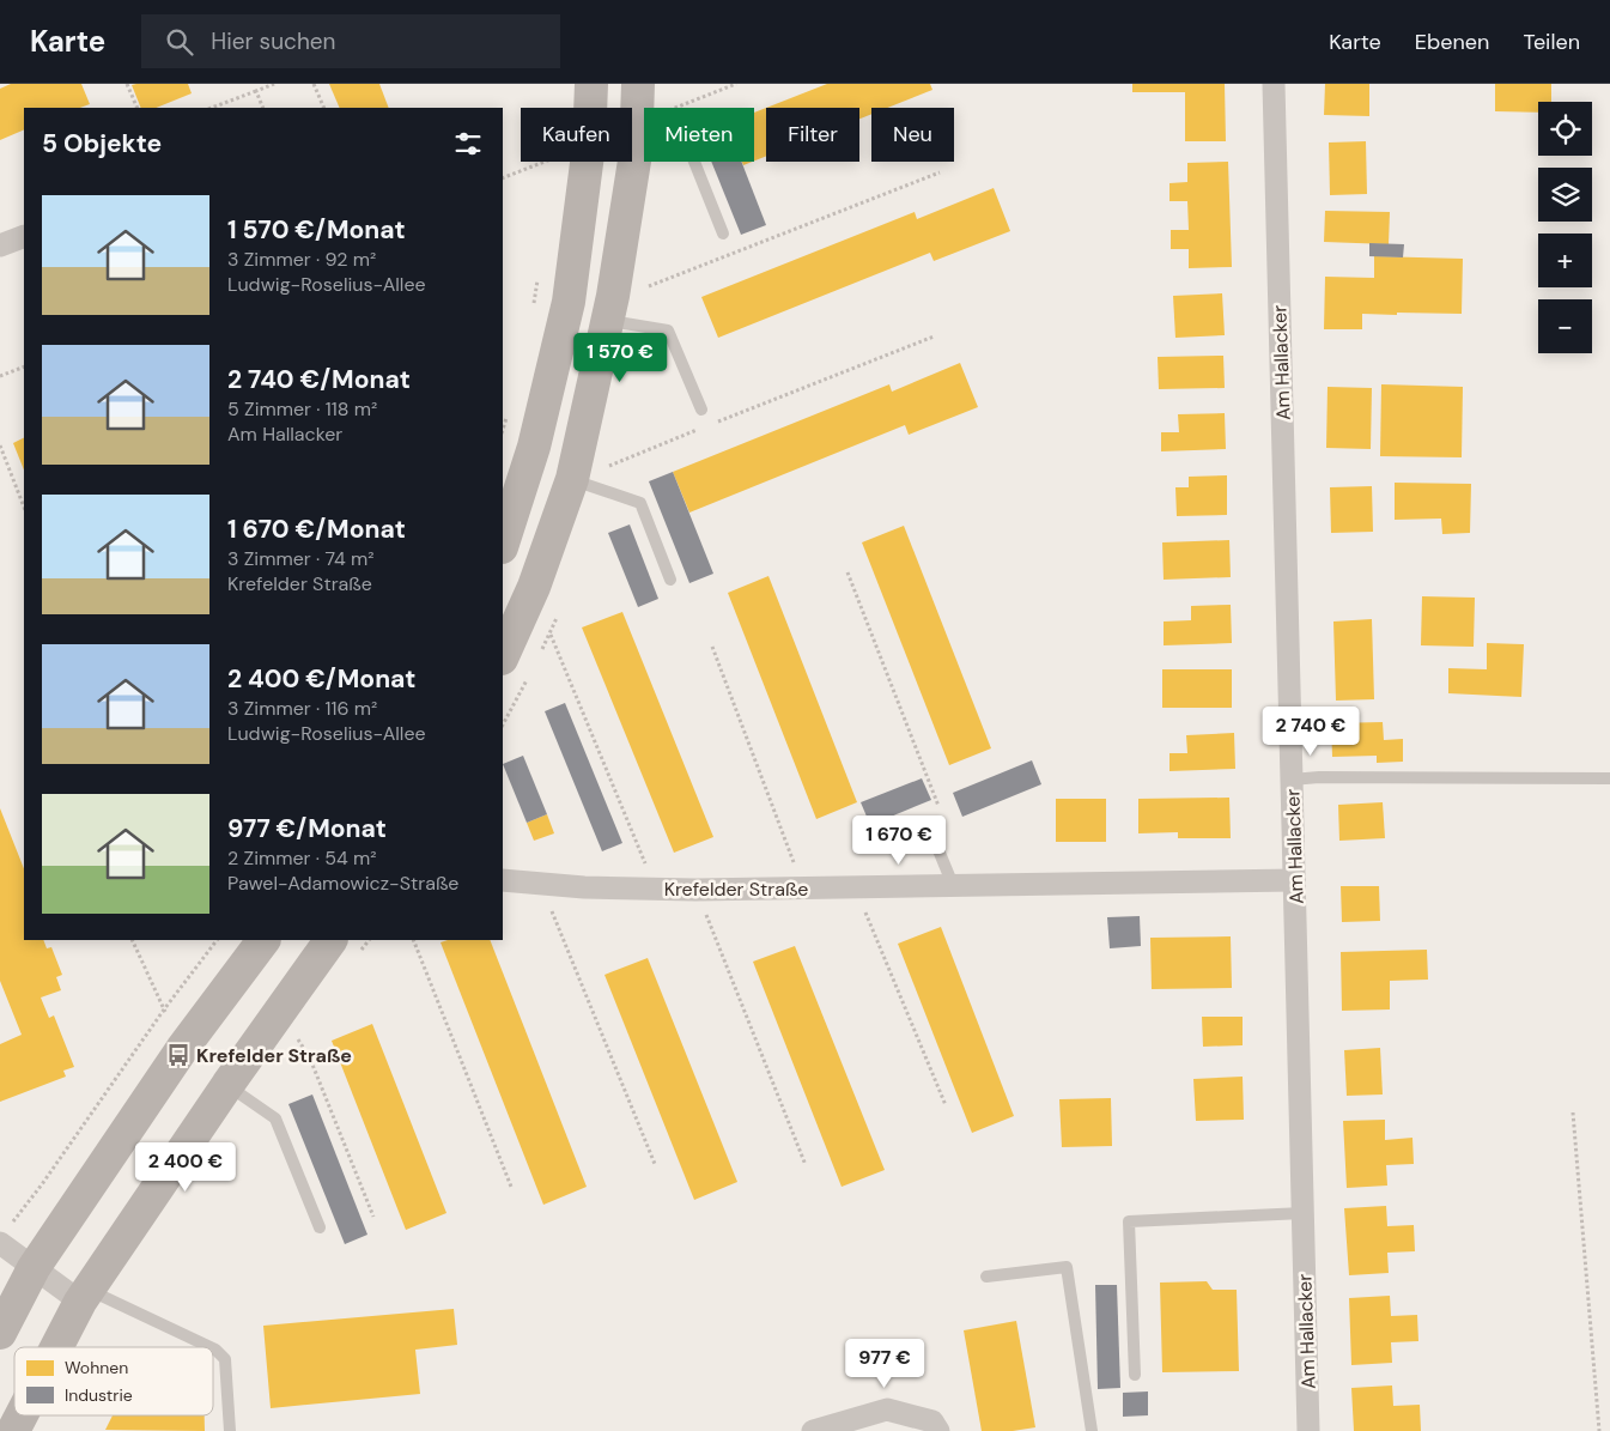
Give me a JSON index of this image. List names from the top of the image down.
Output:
{
  "streets": {
    "street": ["Am Hallacker", "Krefelder Straße"]
  },
  "crossings": [
    ["Am Hallacker", "Krefelder Straße"]
  ],
  "places": {
    "bus stop": ["Krefelder Straße"]
  },
  "legend": ["Wohnen", "Industrie"],
  "page": {
    "header": "Karte",
    "search": "Hier suchen",
    "nav": ["Karte", "Ebenen", "Teilen"],
    "map_buttons": ["+", "−"],
    "chip": [
      "Kaufen",
      "Mieten",
      "Filter",
      "Neu"
    ],
    "heading": "5 Objekte",
    "list": [
      {
        "name": "1 570 €/Monat",
        "note": "3 Zimmer · 92 m² · Ludwig-Roselius-Allee"
      },
      {
        "name": "2 740 €/Monat",
        "note": "5 Zimmer · 118 m² · Am Hallacker"
      },
      {
        "name": "1 670 €/Monat",
        "note": "3 Zimmer · 74 m² · Krefelder Straße"
      },
      {
        "name": "2 400 €/Monat",
        "note": "3 Zimmer · 116 m² · Ludwig-Roselius-Allee"
      },
      {
        "name": "977 €/Monat",
        "note": "2 Zimmer · 54 m² · Pawel-Adamowicz-Straße"
      }
    ],
    "price": [
      "1 570 €",
      "2 740 €",
      "1 670 €",
      "2 400 €",
      "977 €"
    ]
  }
}
